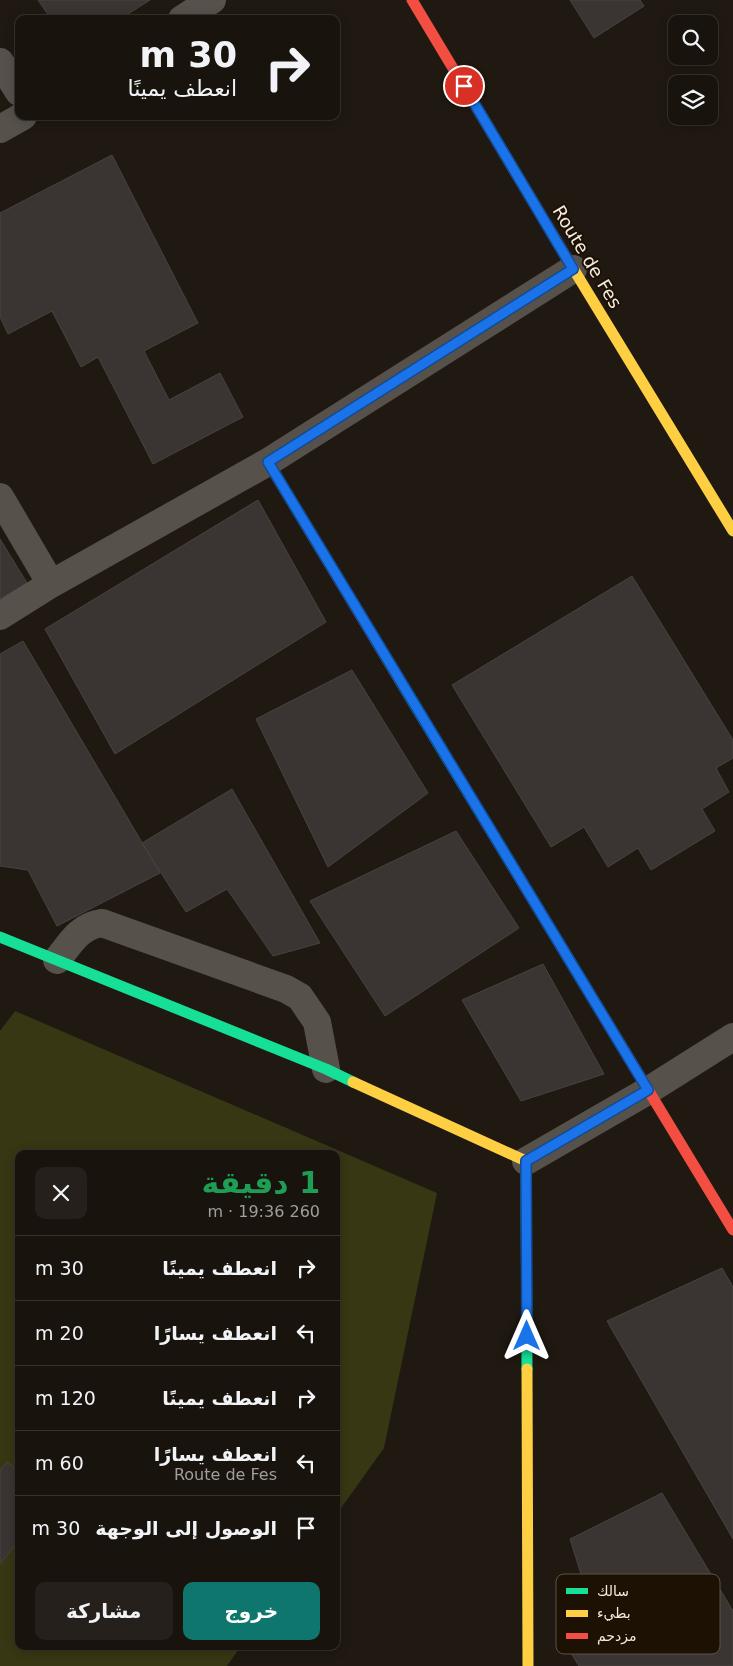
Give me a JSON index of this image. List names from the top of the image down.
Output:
{
  "streets": {
    "street": ["Route de Fes"]
  },
  "legend": ["سالك", "بطيء", "مزدحم"],
  "page": {
    "turn": ["30 m", "انعطف يمينًا"],
    "heading": ["1 دقيقة", "260 m · 19:36"],
    "list": [
      {
        "name": "انعطف يمينًا",
        "value": "30 m"
      },
      {
        "name": "انعطف يسارًا",
        "value": "20 m"
      },
      {
        "name": "انعطف يمينًا",
        "value": "120 m"
      },
      {
        "name": "انعطف يسارًا",
        "note": "Route de Fes",
        "value": "60 m"
      },
      {
        "name": "الوصول إلى الوجهة",
        "value": "30 m"
      }
    ],
    "buttons": ["خروج", "مشاركة"]
  }
}
